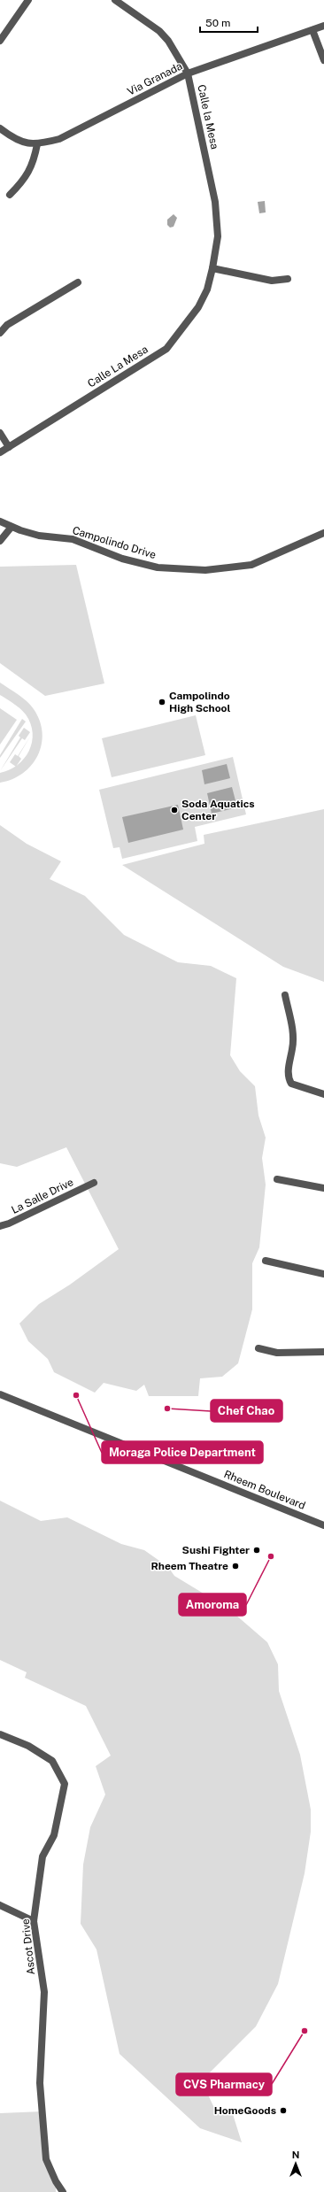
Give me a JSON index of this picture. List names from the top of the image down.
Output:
{
  "streets": {
    "street": [
      "Via Granada",
      "Calle la Mesa",
      "Calle La Mesa",
      "Campolindo Drive",
      "La Salle Drive",
      "Rheem Boulevard",
      "Ascot Drive"
    ]
  },
  "crossings": [
    ["Via Granada", "Calle la Mesa"],
    ["Calle la Mesa", "Calle La Mesa"]
  ],
  "places": [
    "Campolindo High School",
    "Soda Aquatics Center",
    "Moraga Police Department",
    "Chef Chao",
    "Sushi Fighter",
    "Amoroma",
    "Rheem Theatre",
    "CVS Pharmacy",
    "HomeGoods"
  ],
  "scale_bar": "50 m",
  "north": "top"
}
